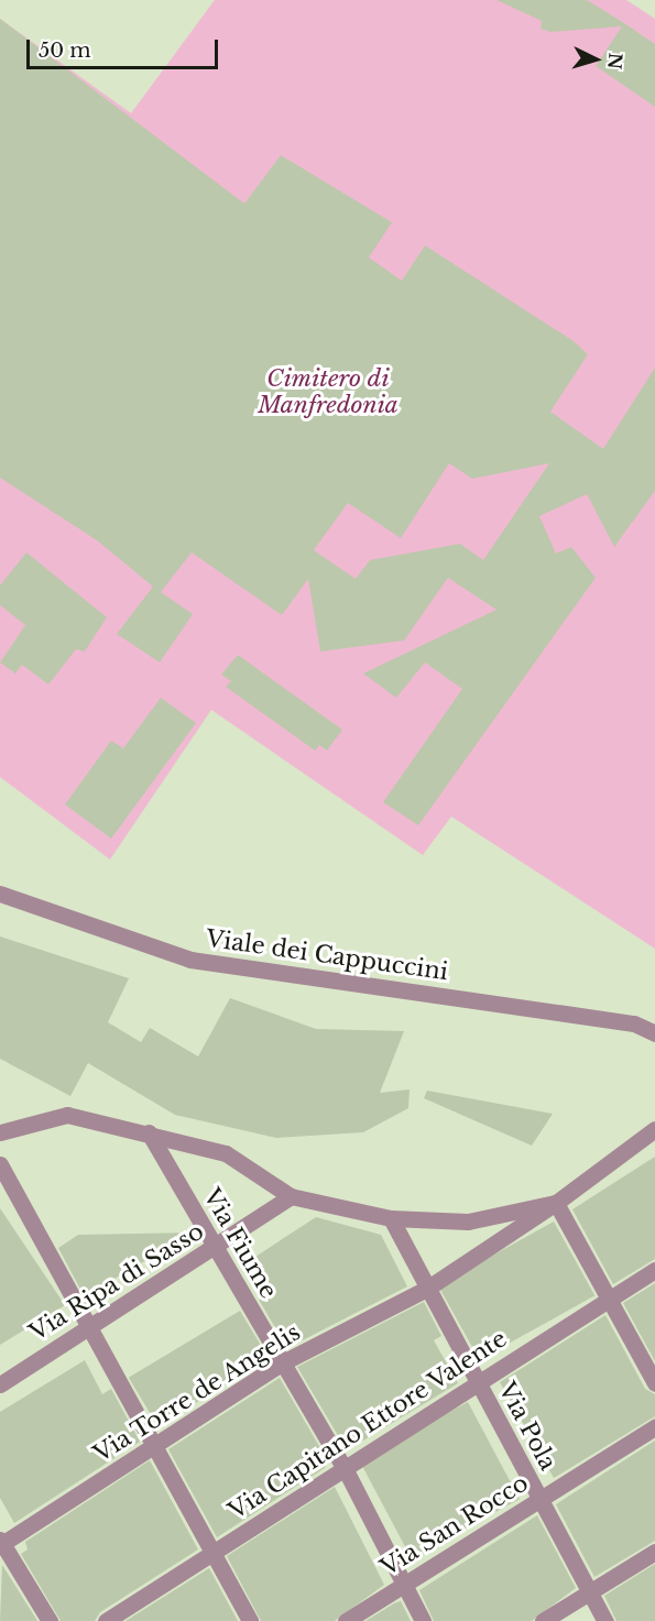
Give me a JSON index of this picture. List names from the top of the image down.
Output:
{
  "streets": {
    "street": [
      "Viale dei Cappuccini",
      "Via Fiume",
      "Via Ripa di Sasso",
      "Via Torre de Angelis",
      "Via Capitano Ettore Valente",
      "Via Pola",
      "Via San Rocco"
    ]
  },
  "crossings": [
    ["Via Fiume", "Via Ripa di Sasso"],
    ["Via Fiume", "Via Torre de Angelis"],
    ["Via Fiume", "Via Capitano Ettore Valente"],
    ["Via Fiume", "Via San Rocco"],
    ["Via Torre de Angelis", "Via Pola"],
    ["Via Capitano Ettore Valente", "Via Pola"],
    ["Via Pola", "Via San Rocco"]
  ],
  "parks": ["Cimitero di Manfredonia"],
  "scale_bar": "50 m",
  "north": "right"
}
